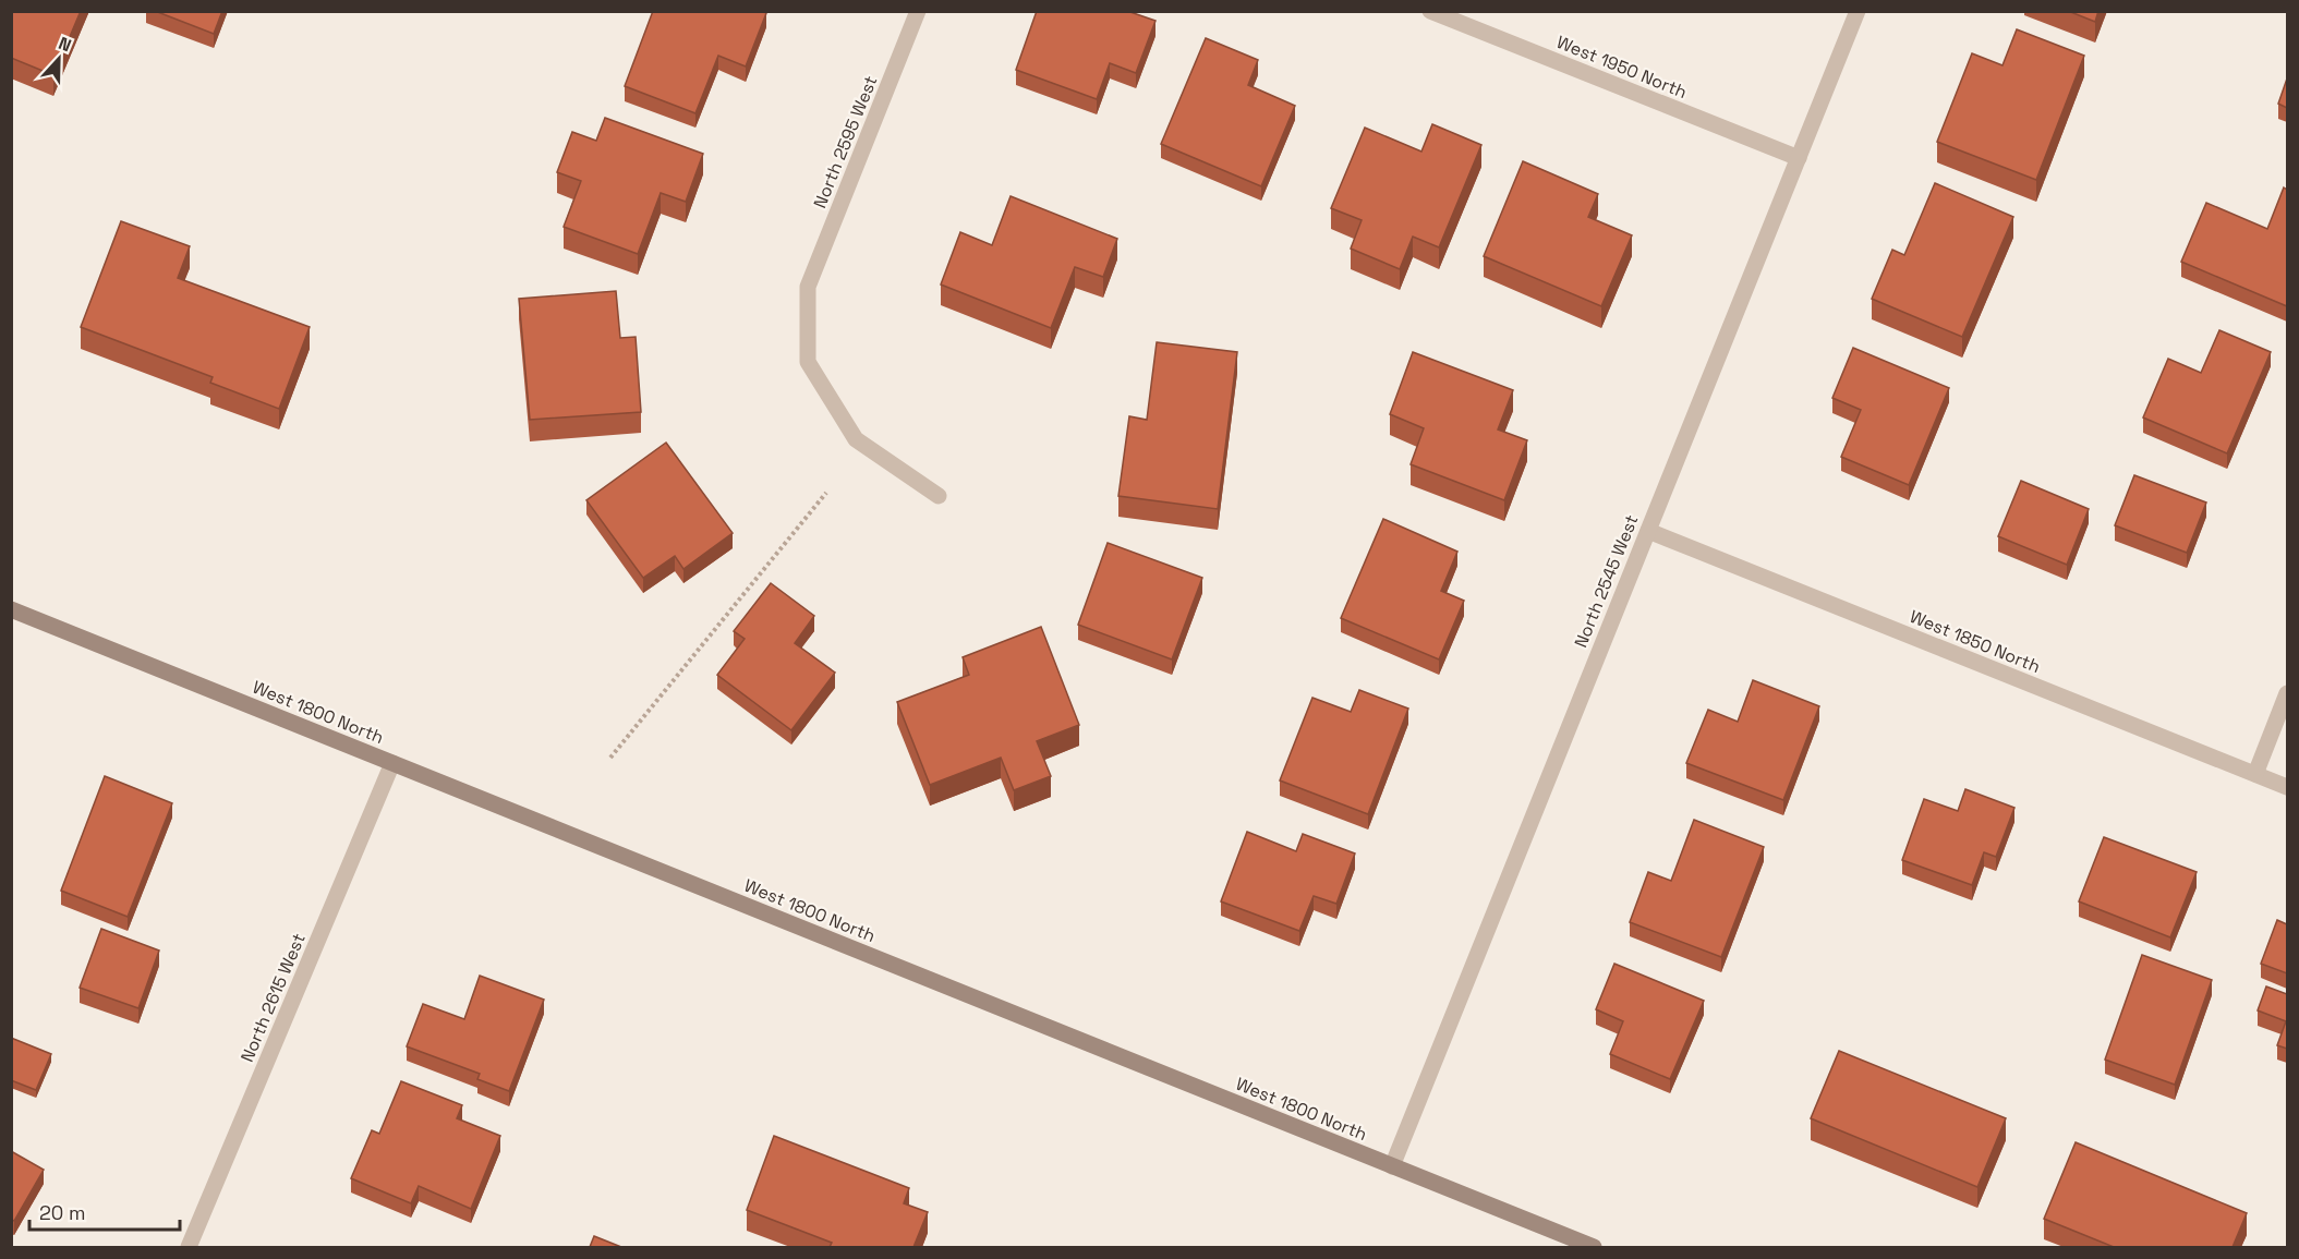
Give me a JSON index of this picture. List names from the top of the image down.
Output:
{
  "streets": {
    "main road": ["West 1800 North"],
    "street": [
      "West 1950 North",
      "North 2595 West",
      "North 2545 West",
      "West 1850 North",
      "North 2615 West"
    ]
  },
  "crossings": [
    ["West 1950 North", "North 2545 West"],
    ["North 2545 West", "West 1850 North"],
    ["North 2545 West", "West 1800 North"],
    ["West 1800 North", "North 2615 West"]
  ],
  "scale_bar": "20 m",
  "north": "top"
}
